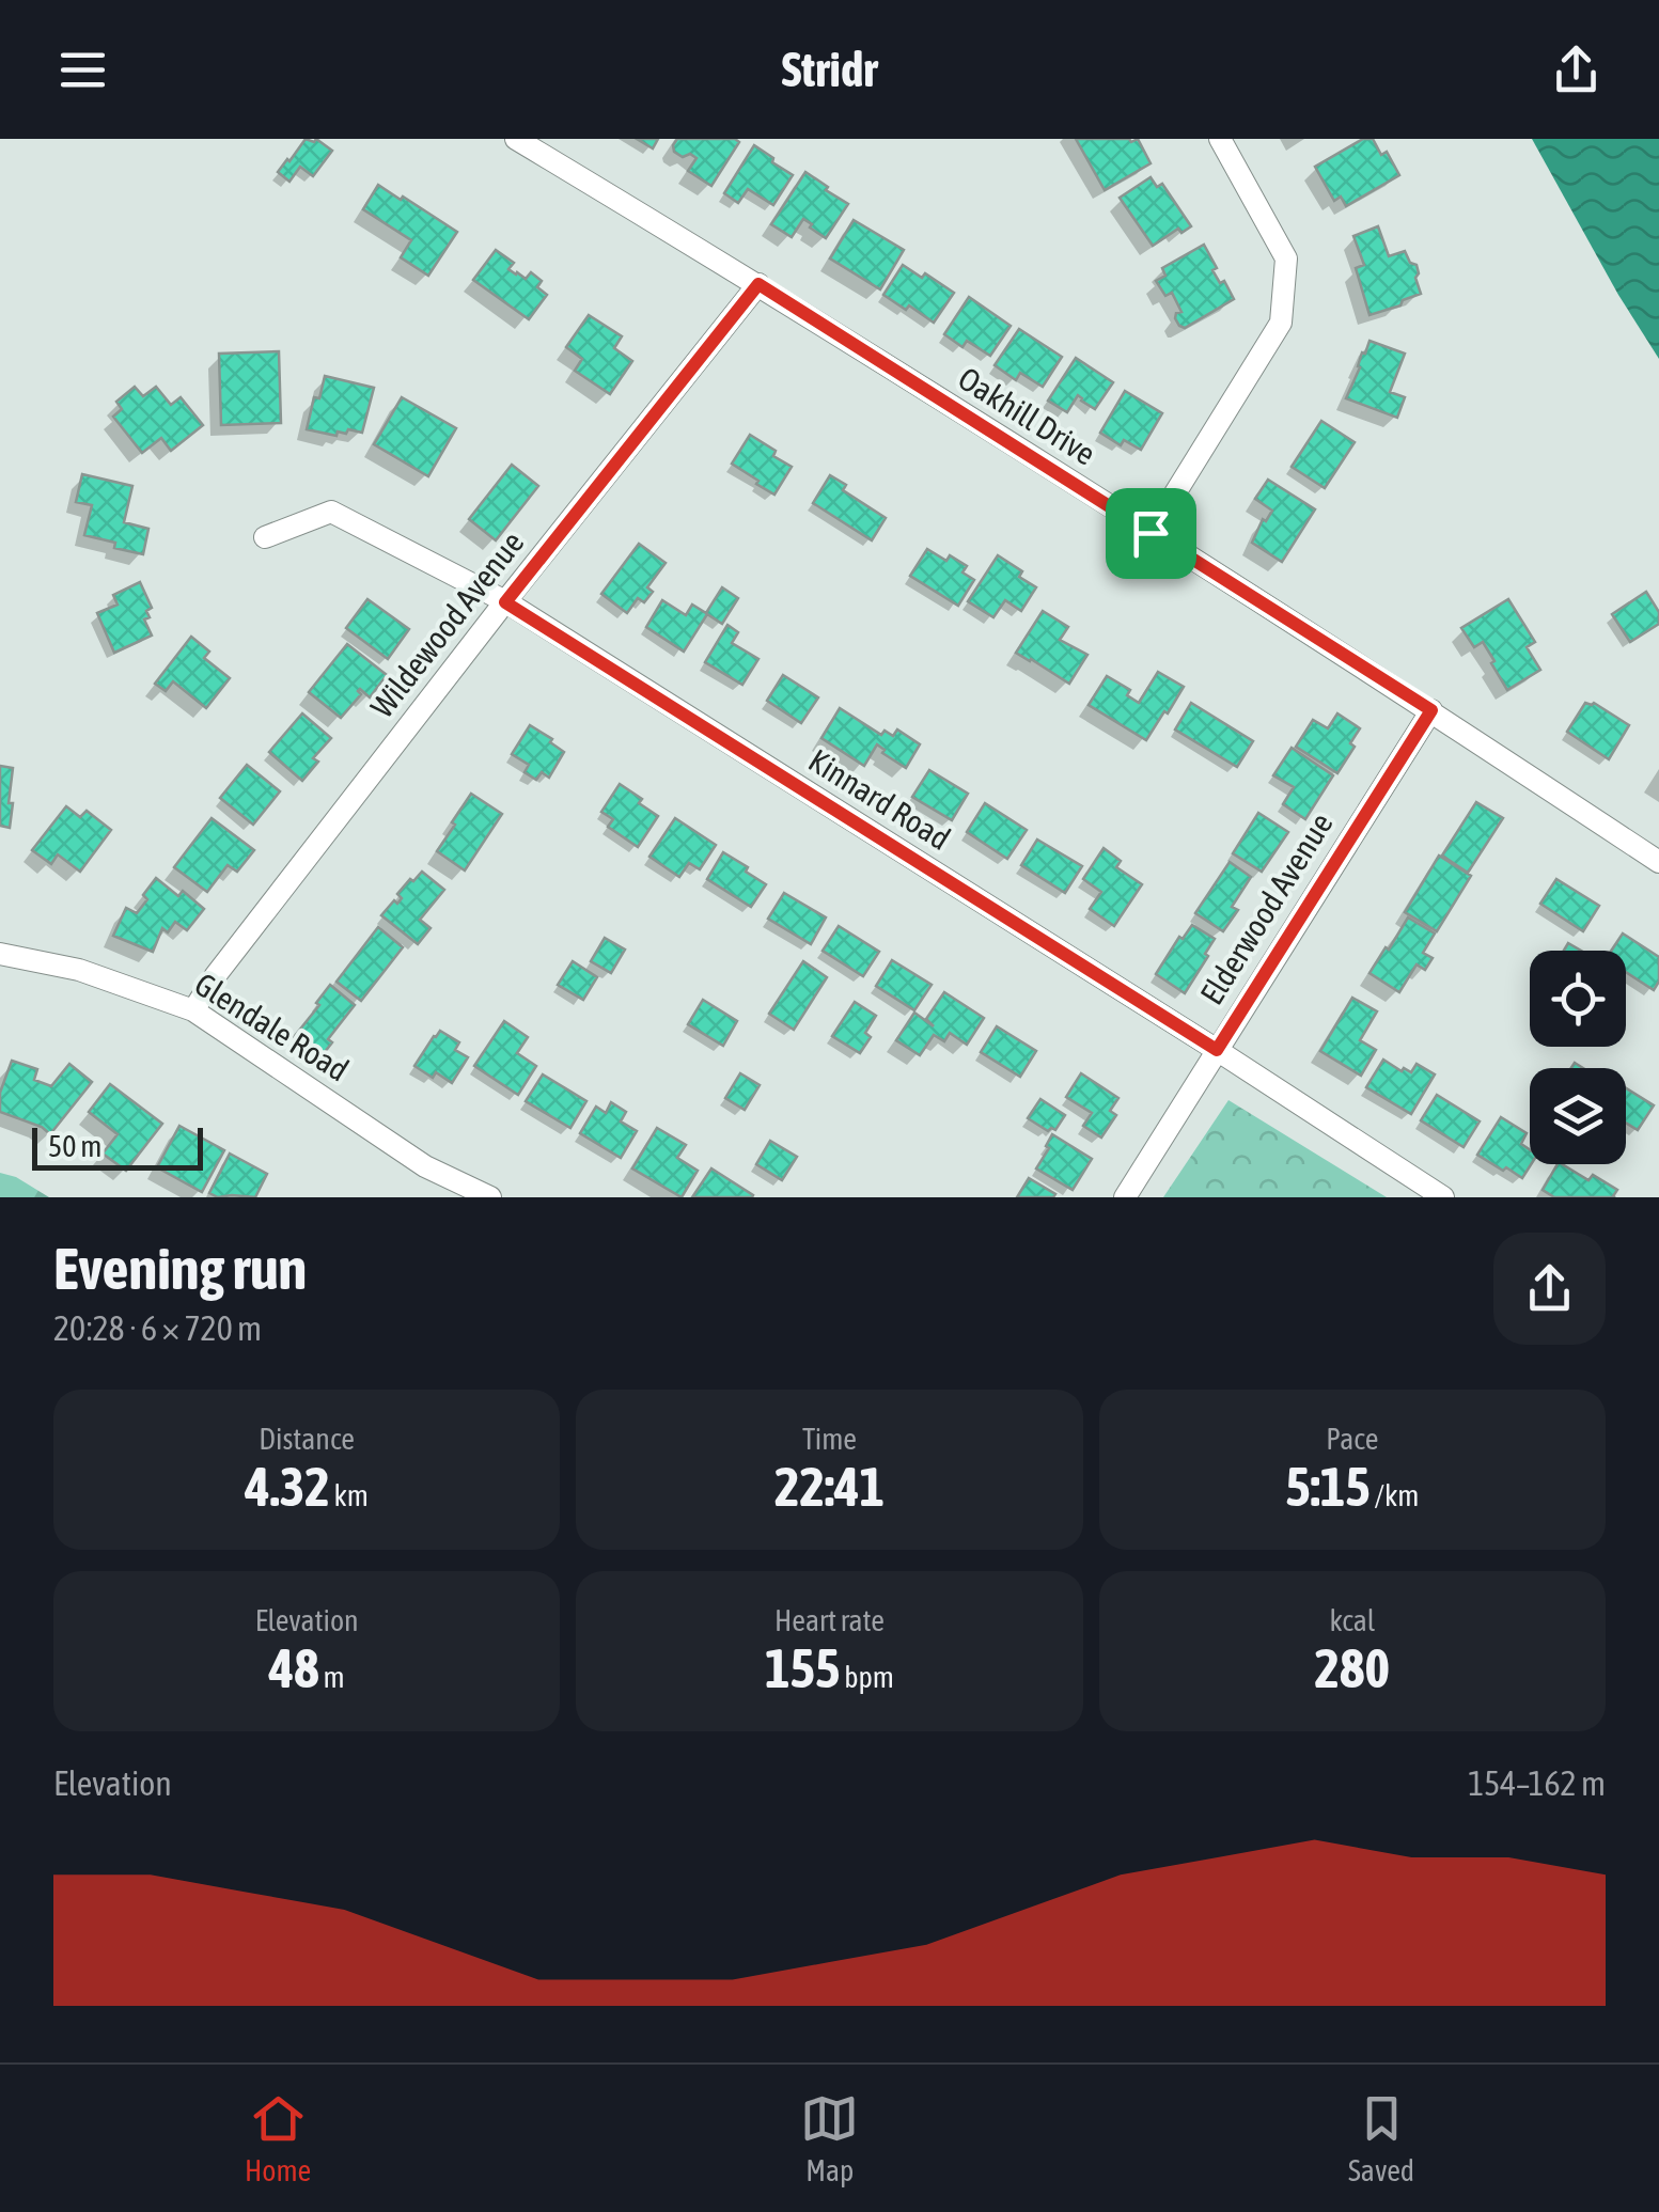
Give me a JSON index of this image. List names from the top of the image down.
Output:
{
  "streets": {
    "street": [
      "Oakhill Drive",
      "Wildewood Avenue",
      "Kinnard Road",
      "Elderwood Avenue",
      "Glendale Road"
    ]
  },
  "crossings": [
    ["Oakhill Drive", "Wildewood Avenue"],
    ["Oakhill Drive", "Elderwood Avenue"],
    ["Wildewood Avenue", "Kinnard Road"],
    ["Wildewood Avenue", "Glendale Road"],
    ["Kinnard Road", "Elderwood Avenue"]
  ],
  "scale_bar": "50 m",
  "page": {
    "header": "Stridr",
    "scale": "50 m",
    "heading": ["Evening run", "20:28 · 6 × 720 m"],
    "stats": [
      ["Distance", "4.32 km"],
      ["Time", "22:41"],
      ["Pace", "5:15 /km"],
      ["Elevation", "48 m"],
      ["Heart rate", "155 bpm"],
      ["kcal", "280"]
    ],
    "chart": ["Elevation", "154–162 m"],
    "tabs": ["Home", "Map", "Saved"]
  }
}
